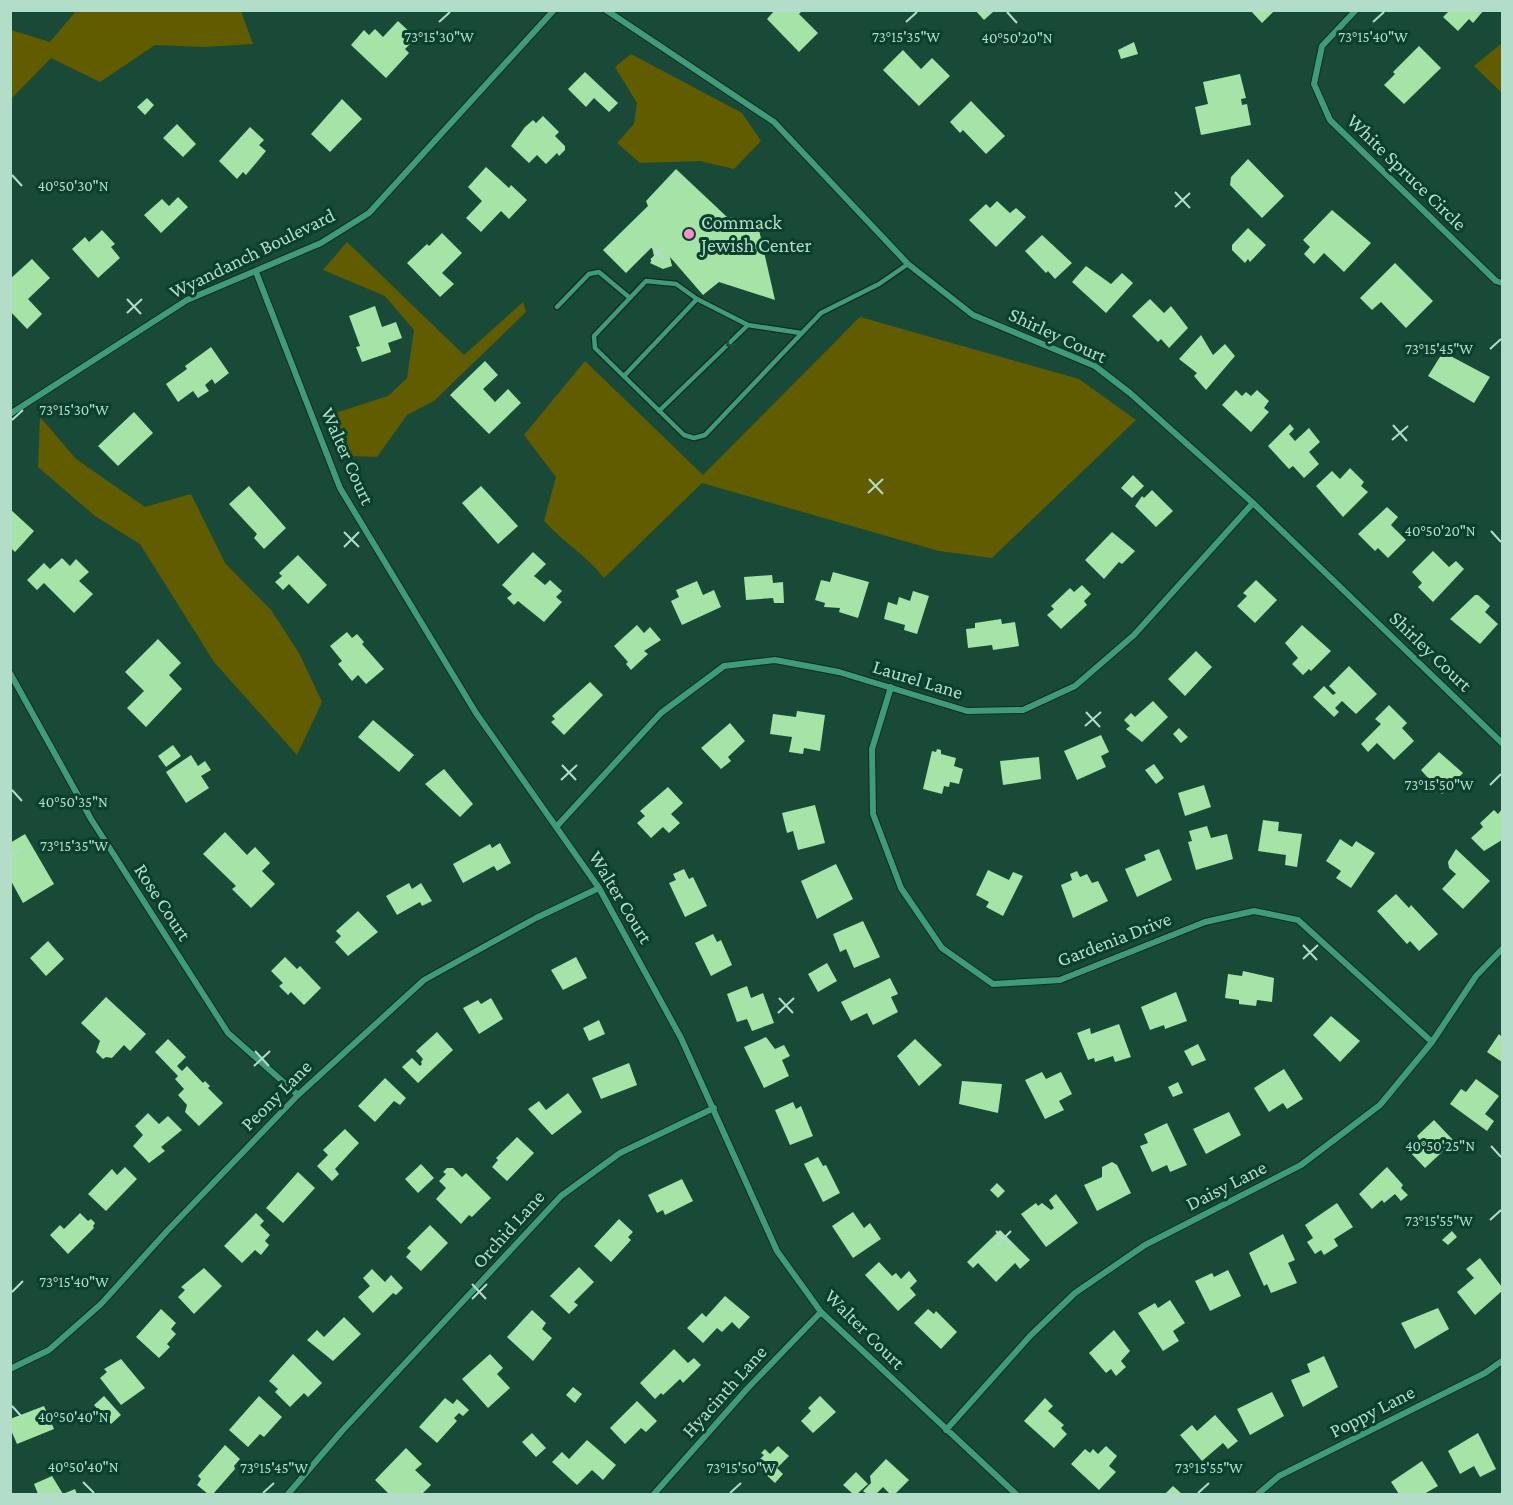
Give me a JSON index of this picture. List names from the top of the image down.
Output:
{
  "streets": {
    "street": [
      "White Spruce Circle",
      "Wyandanch Boulevard",
      "Shirley Court",
      "Walter Court",
      "Laurel Lane",
      "Rose Court",
      "Gardenia Drive",
      "Peony Lane",
      "Daisy Lane",
      "Orchid Lane",
      "Hyacinth Lane",
      "Poppy Lane"
    ]
  },
  "crossings": [
    ["Wyandanch Boulevard", "Walter Court"],
    ["Shirley Court", "Laurel Lane"],
    ["Walter Court", "Laurel Lane"],
    ["Walter Court", "Peony Lane"],
    ["Walter Court", "Daisy Lane"],
    ["Walter Court", "Orchid Lane"],
    ["Walter Court", "Hyacinth Lane"],
    ["Laurel Lane", "Gardenia Drive"],
    ["Rose Court", "Peony Lane"],
    ["Gardenia Drive", "Daisy Lane"]
  ],
  "places": ["Commack Jewish Center"],
  "coordinates": [
    "73°15'30\"W",
    "73°15'35\"W",
    "73°15'40\"W",
    "40°50'20\"N",
    "40°50'30\"N",
    "73°15'45\"W",
    "73°15'50\"W",
    "40°50'35\"N",
    "40°50'25\"N",
    "73°15'55\"W",
    "40°50'40\"N"
  ]
}
